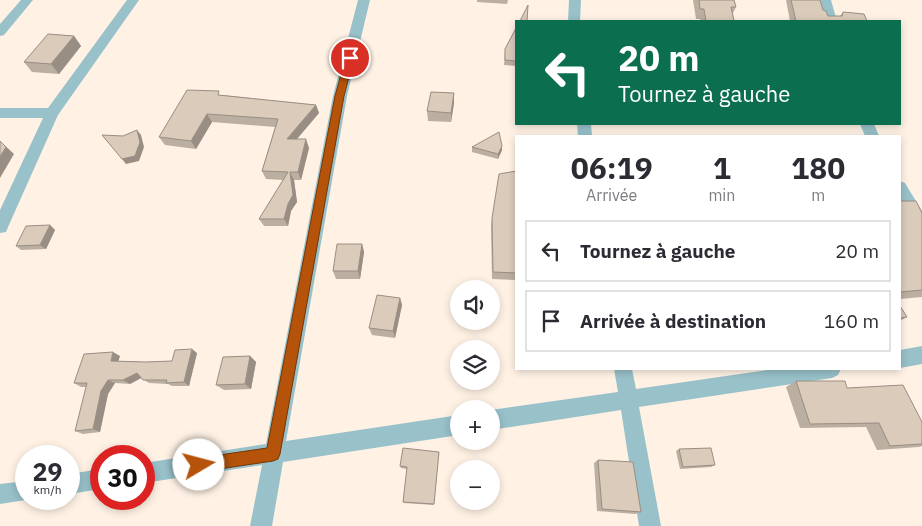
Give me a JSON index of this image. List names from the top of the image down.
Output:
{
  "page": {
    "turn": ["20 m", "Tournez à gauche"],
    "eta": [
      "06:19",
      "Arrivée",
      "1",
      "min",
      "180",
      "m"
    ],
    "list": [
      {
        "name": "Tournez à gauche",
        "value": "20 m"
      },
      {
        "name": "Arrivée à destination",
        "value": "160 m"
      }
    ],
    "map_buttons": ["+", "−"],
    "speed": "29 km/h",
    "limit": "30"
  }
}
